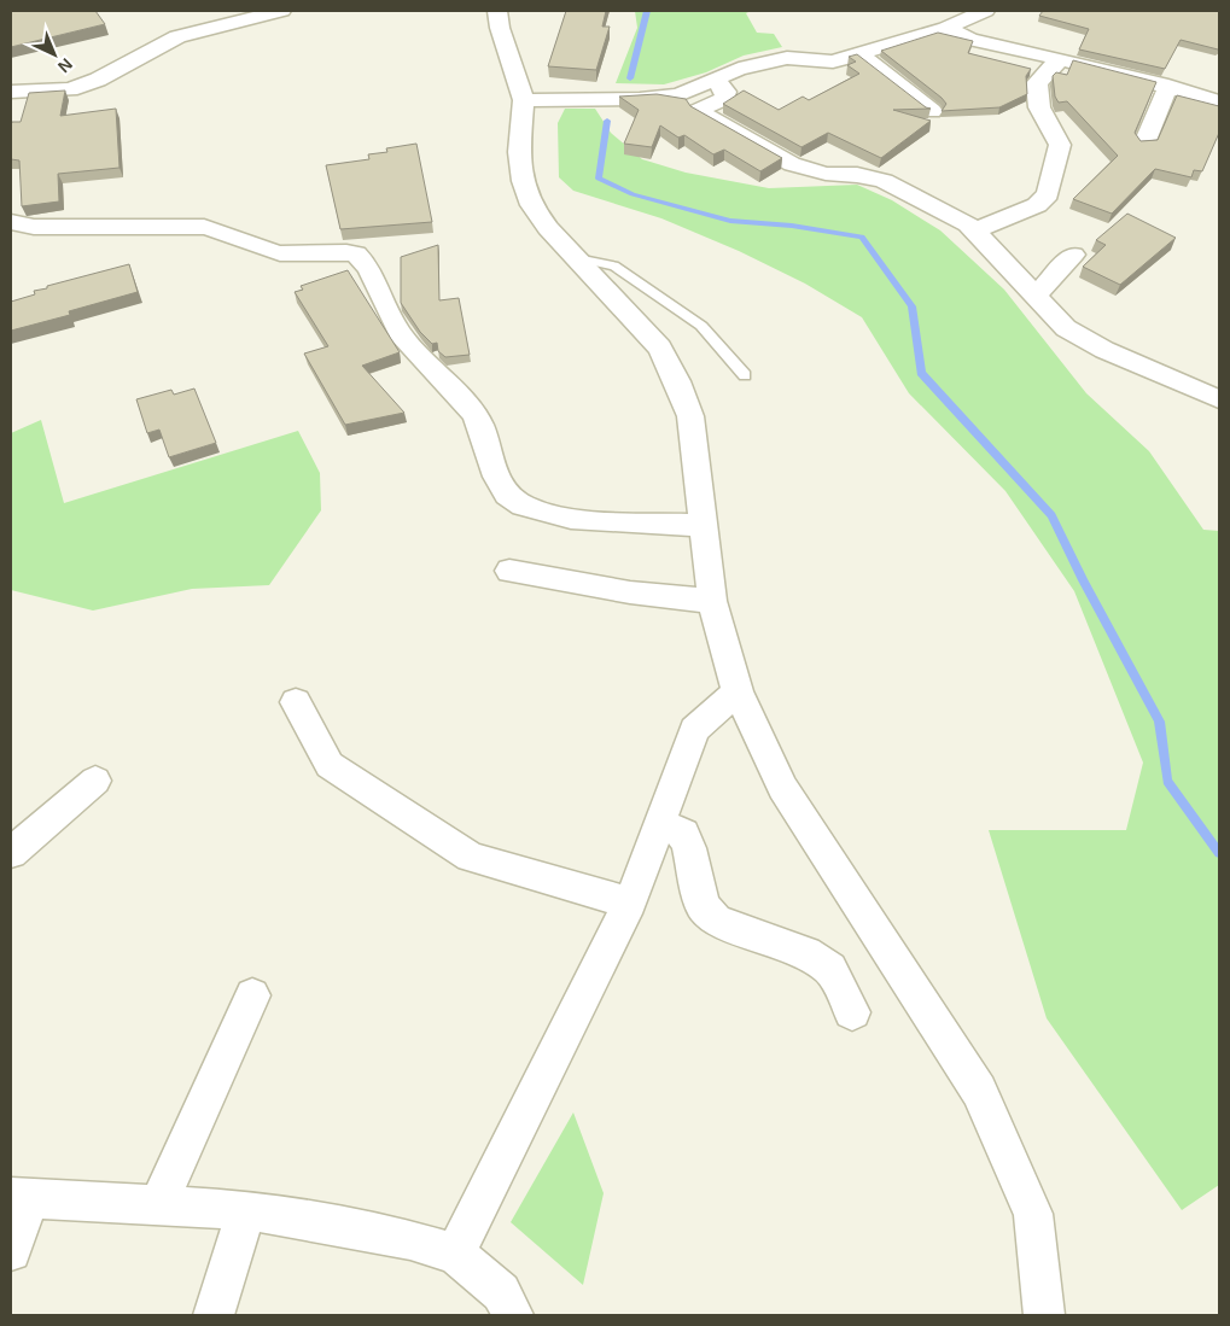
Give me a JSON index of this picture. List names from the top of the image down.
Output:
{
  "north": "bottom right"
}
